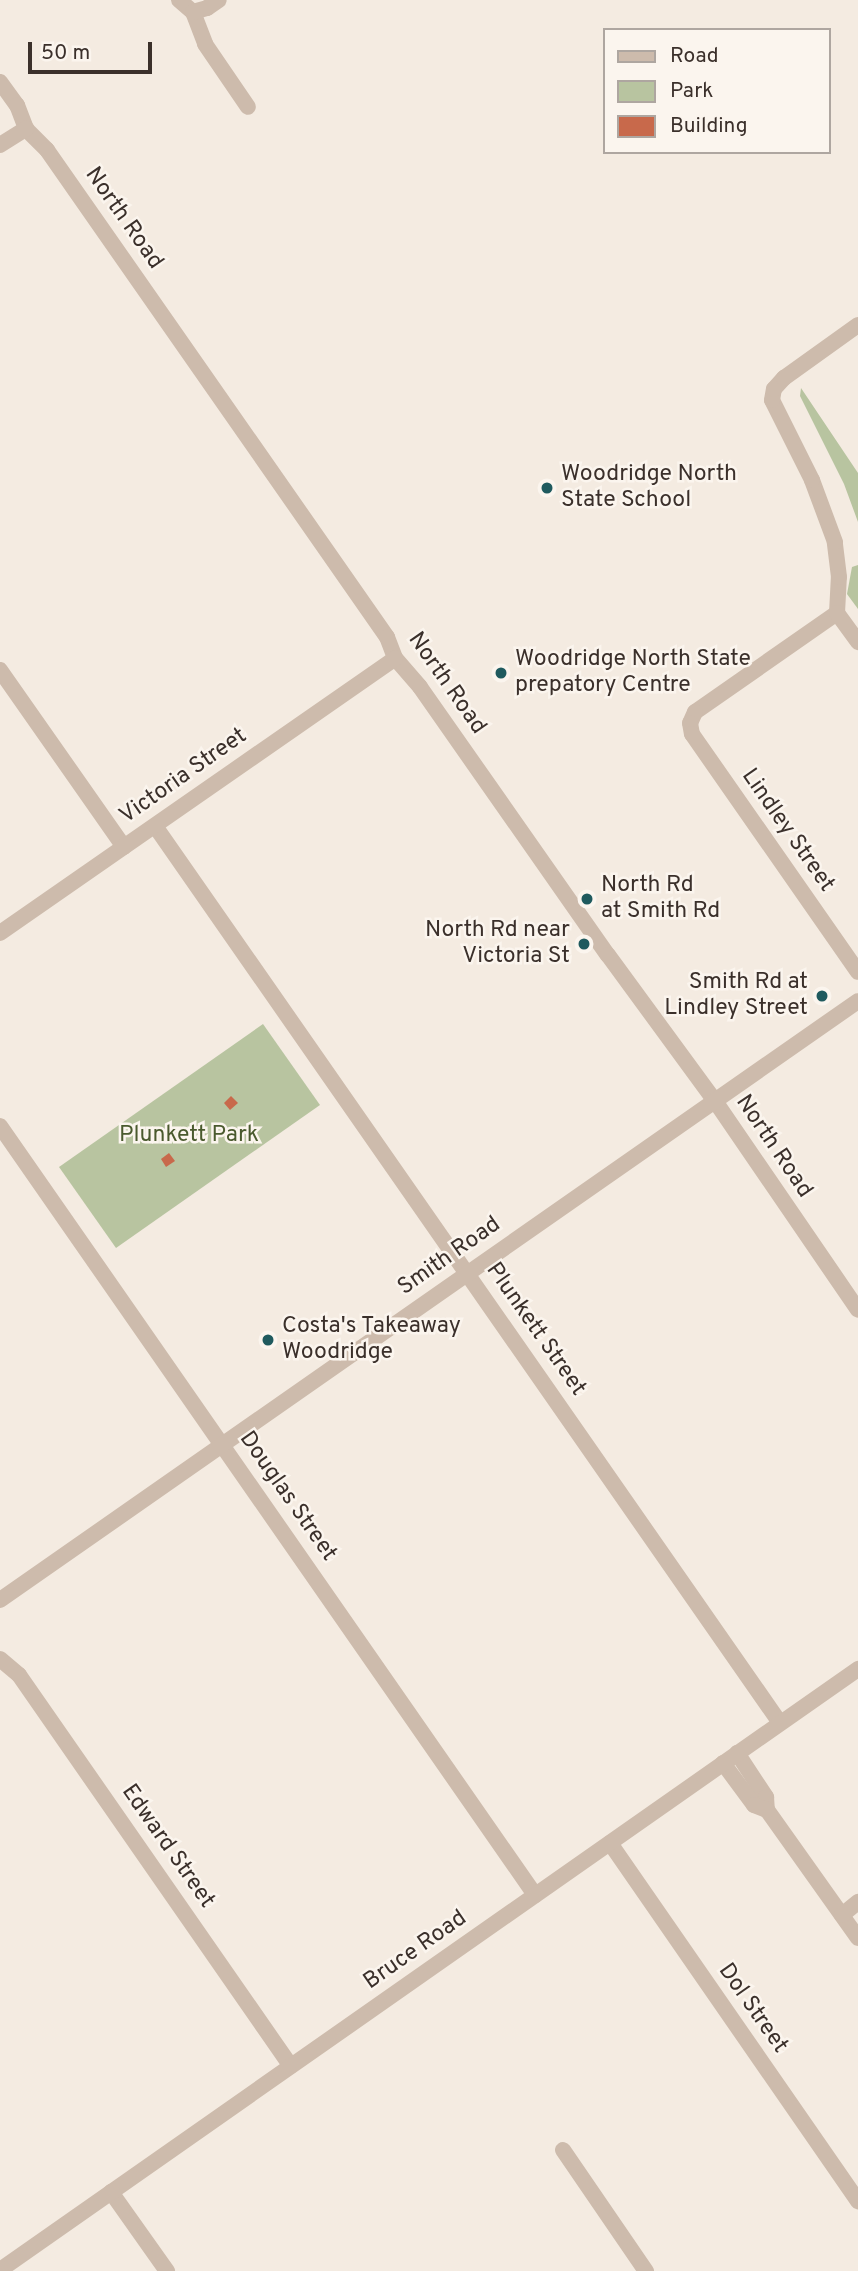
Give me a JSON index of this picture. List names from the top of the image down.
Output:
{
  "streets": {
    "street": [
      "North Road",
      "Victoria Street",
      "Lindley Street",
      "Smith Road",
      "Plunkett Street",
      "Douglas Street",
      "Edward Street",
      "Bruce Road",
      "Dol Street"
    ]
  },
  "crossings": [
    ["North Road", "Victoria Street"],
    ["North Road", "Smith Road"],
    ["Victoria Street", "Plunkett Street"],
    ["Smith Road", "Plunkett Street"],
    ["Smith Road", "Douglas Street"],
    ["Plunkett Street", "Bruce Road"],
    ["Douglas Street", "Bruce Road"],
    ["Edward Street", "Bruce Road"],
    ["Bruce Road", "Dol Street"]
  ],
  "parks": ["Plunkett Park"],
  "places": [
    "Woodridge North State School",
    "Woodridge North State prepatory Centre",
    "North Rd at Smith Rd",
    "North Rd near Victoria St",
    "Smith Rd at Lindley Street",
    "Costa's Takeaway Woodridge"
  ],
  "legend": ["Road", "Park", "Building"],
  "scale_bar": "50 m"
}
